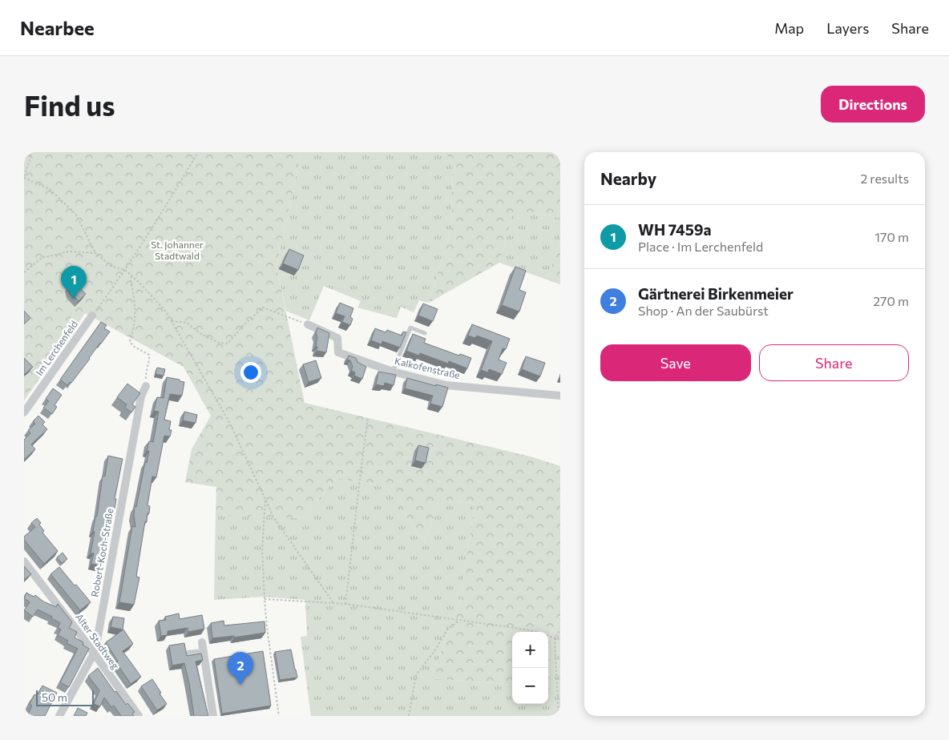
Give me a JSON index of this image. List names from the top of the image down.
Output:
{
  "streets": {
    "street": [
      "Im Lerchenfeld",
      "Kalkofenstraße",
      "Robert-Koch-Straße",
      "Alter Stadtweg"
    ]
  },
  "crossings": [
    ["Robert-Koch-Straße", "Alter Stadtweg"]
  ],
  "parks": ["St. Johanner Stadtwald"],
  "scale_bar": "50 m",
  "page": {
    "header": "Nearbee",
    "nav": ["Map", "Layers", "Share"],
    "buttons": [
      "Directions",
      ["Save", "Share"]
    ],
    "title": "Find us",
    "heading": ["Nearby", "2 results"],
    "list": [
      {
        "mark": "1",
        "name": "WH 7459a",
        "note": "Place · Im Lerchenfeld",
        "value": "170 m"
      },
      {
        "mark": "2",
        "name": "Gärtnerei Birkenmeier",
        "note": "Shop · An der Saubürst",
        "value": "270 m"
      }
    ],
    "pins": ["1", "2"],
    "map_buttons": ["+", "−"],
    "scale": "50 m"
  }
}
